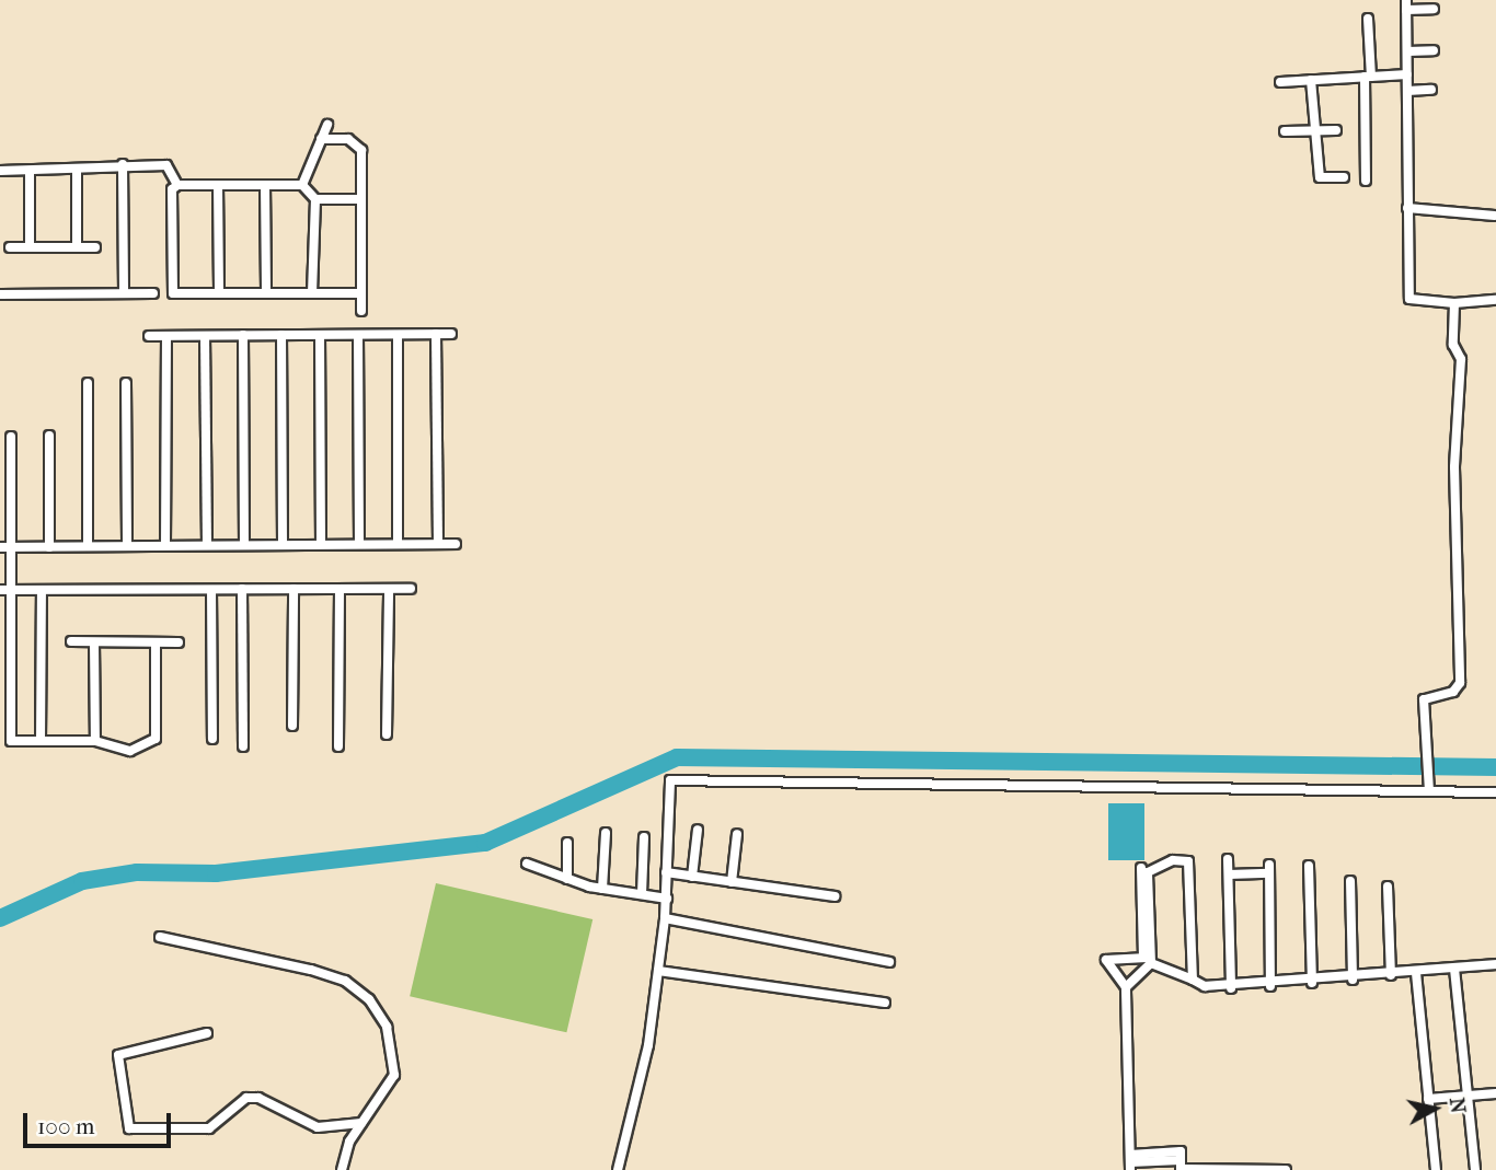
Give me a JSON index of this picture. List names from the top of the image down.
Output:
{
  "scale_bar": "100 m",
  "north": "right"
}
